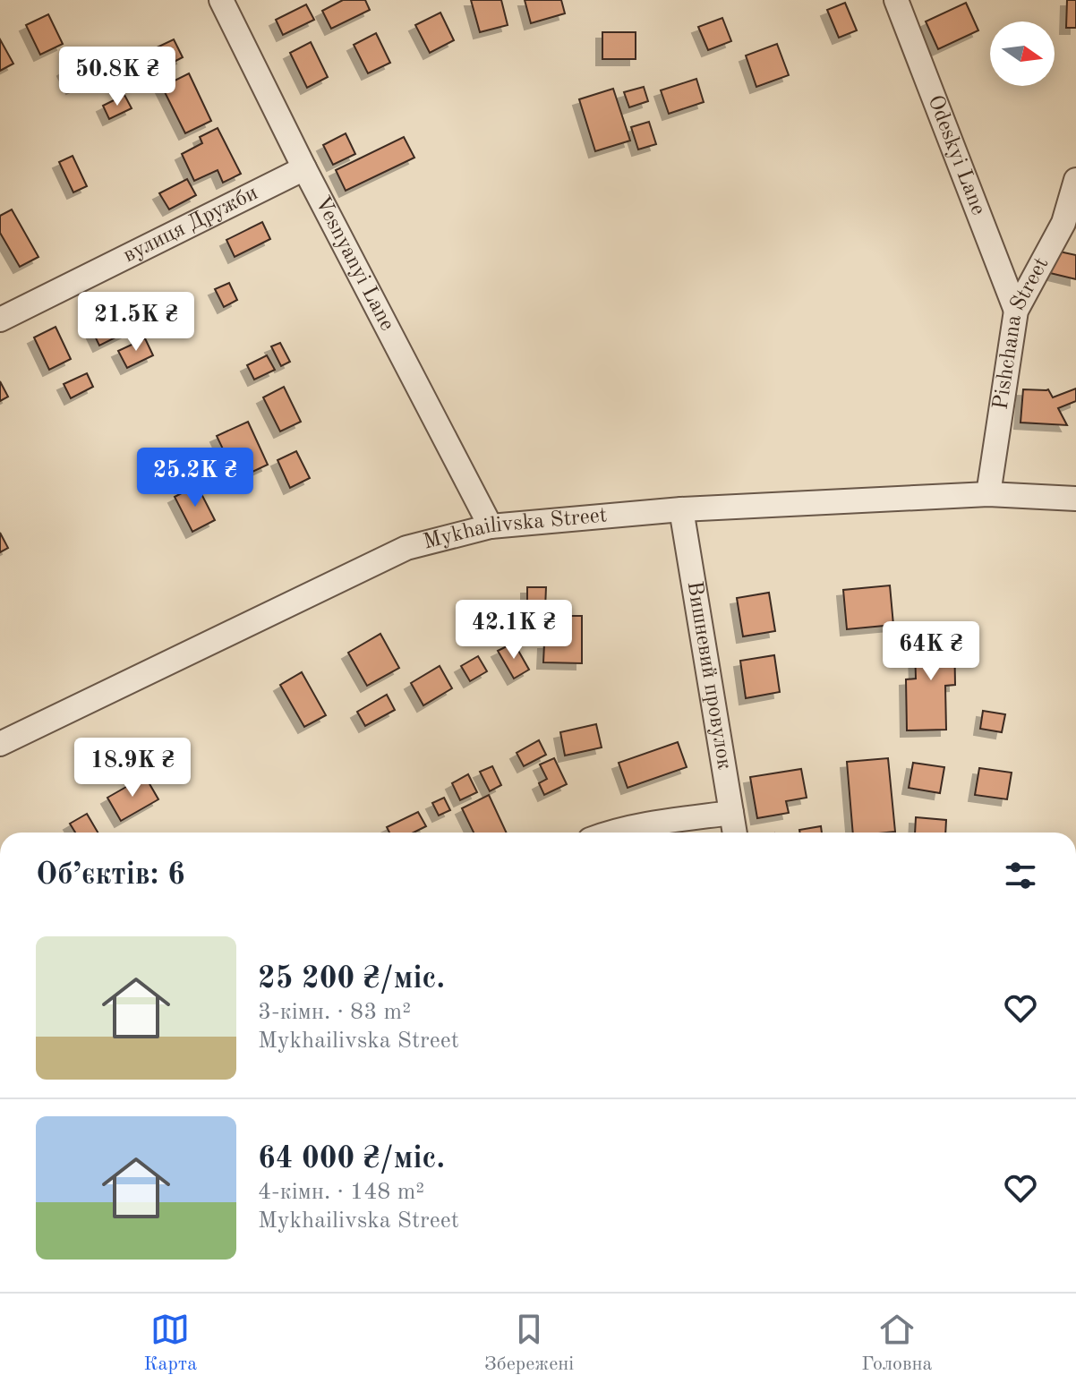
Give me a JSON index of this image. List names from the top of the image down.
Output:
{
  "streets": {
    "street": [
      "Odeskyi Lane",
      "вулиця Дружби",
      "Vesnyanyi Lane",
      "Pishchana Street",
      "Mykhailivska Street",
      "Вишневий провулок"
    ]
  },
  "crossings": [
    ["Odeskyi Lane", "Pishchana Street"],
    ["вулиця Дружби", "Vesnyanyi Lane"],
    ["Vesnyanyi Lane", "Mykhailivska Street"],
    ["Pishchana Street", "Mykhailivska Street"],
    ["Mykhailivska Street", "Вишневий провулок"]
  ],
  "north": "right",
  "page": {
    "price": [
      "50.8K ₴",
      "21.5K ₴",
      "25.2K ₴",
      "42.1K ₴",
      "64K ₴",
      "18.9K ₴"
    ],
    "heading": "Об’єктів: 6",
    "list": [
      {
        "name": "25 200 ₴/міс.",
        "note": "3-кімн. · 83 m² · Mykhailivska Street"
      },
      {
        "name": "64 000 ₴/міс.",
        "note": "4-кімн. · 148 m² · Mykhailivska Street"
      }
    ],
    "tabs": ["Карта", "Збережені", "Головна"]
  }
}
